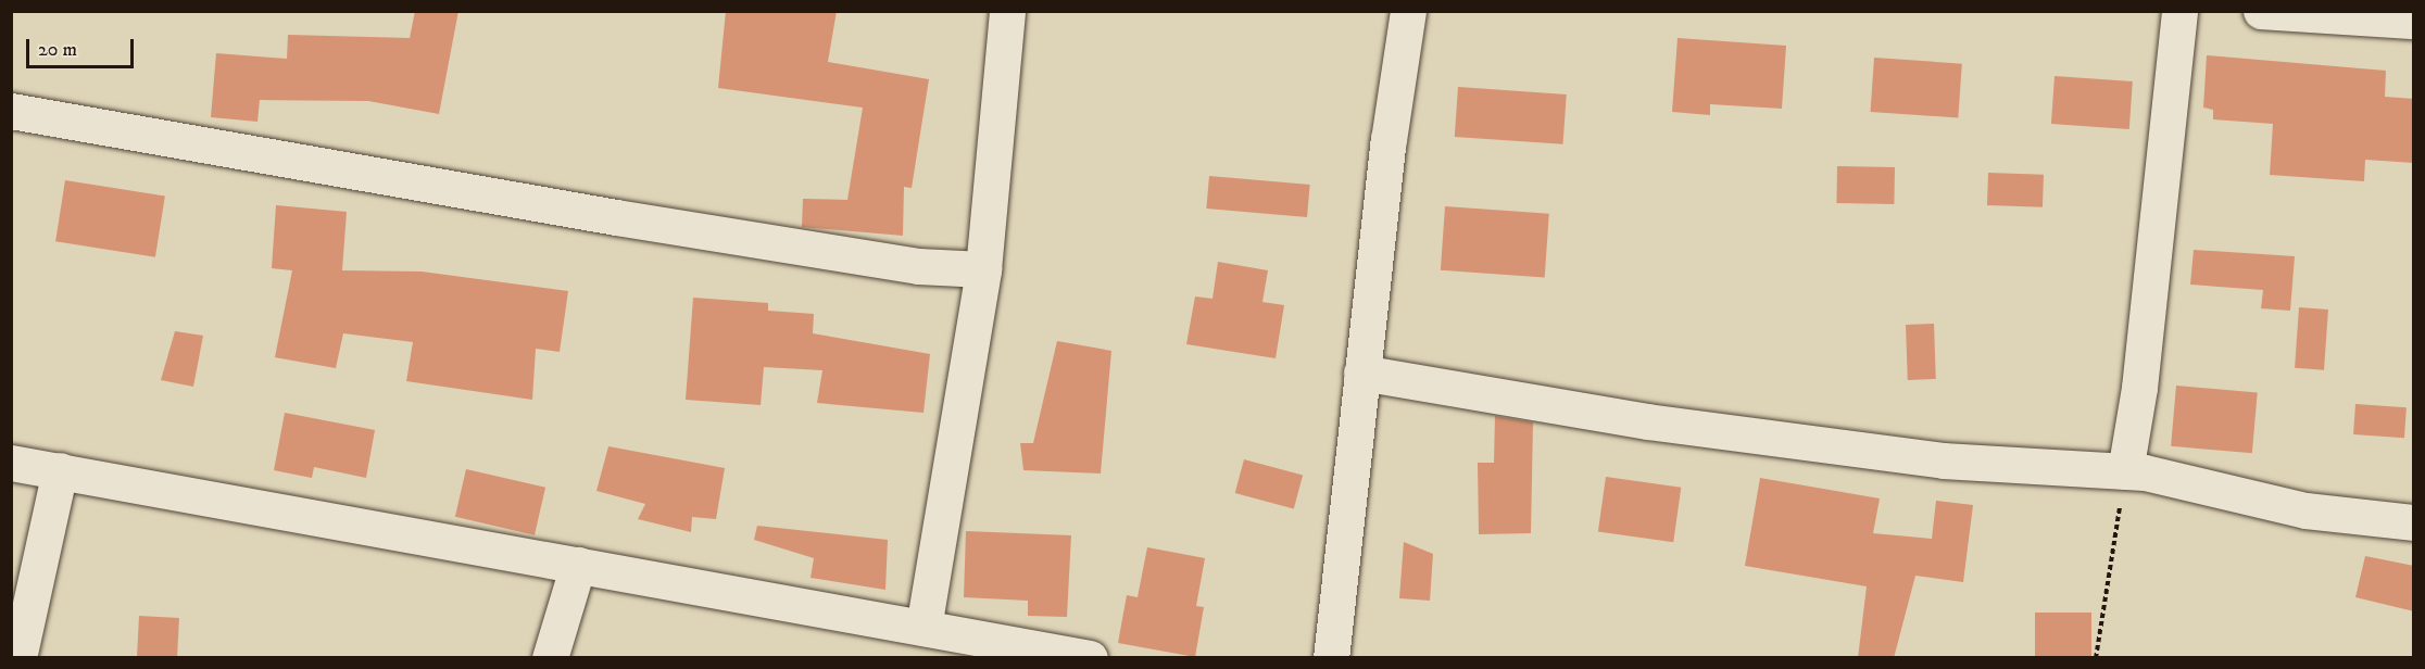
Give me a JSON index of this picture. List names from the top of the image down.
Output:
{
  "scale_bar": "20 m"
}
